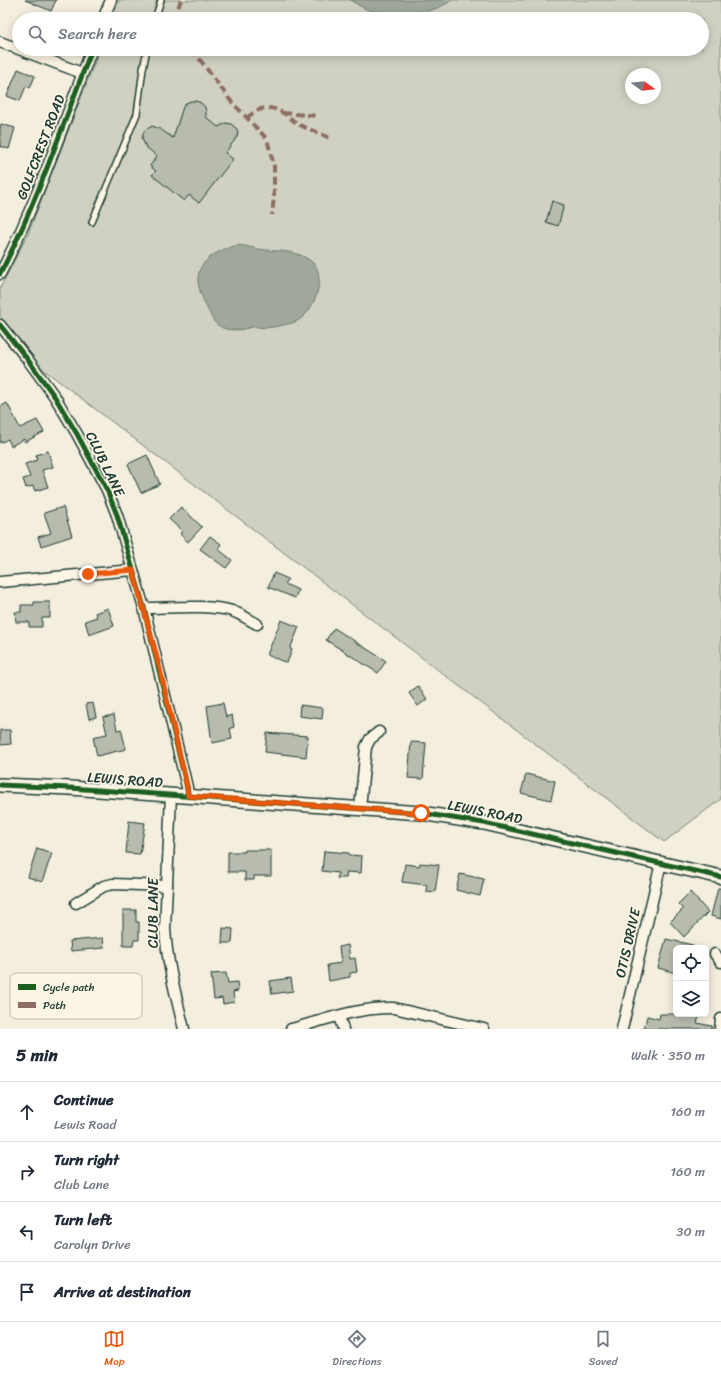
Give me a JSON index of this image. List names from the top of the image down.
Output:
{
  "streets": {
    "street": [
      "GOLFCREST ROAD",
      "CLUB LANE",
      "LEWIS ROAD",
      "OTIS DRIVE"
    ]
  },
  "crossings": [
    ["CLUB LANE", "LEWIS ROAD"],
    ["LEWIS ROAD", "OTIS DRIVE"]
  ],
  "legend": ["Cycle path", "Path"],
  "north": "right",
  "page": {
    "search": "Search here",
    "heading": ["5 min", "Walk · 350 m"],
    "list": [
      ["Continue", "Lewis Road", "160 m"],
      ["Turn right", "Club Lane", "160 m"],
      ["Turn left", "Carolyn Drive", "30 m"],
      "Arrive at destination"
    ],
    "nav": ["Map", "Directions", "Saved"]
  }
}
